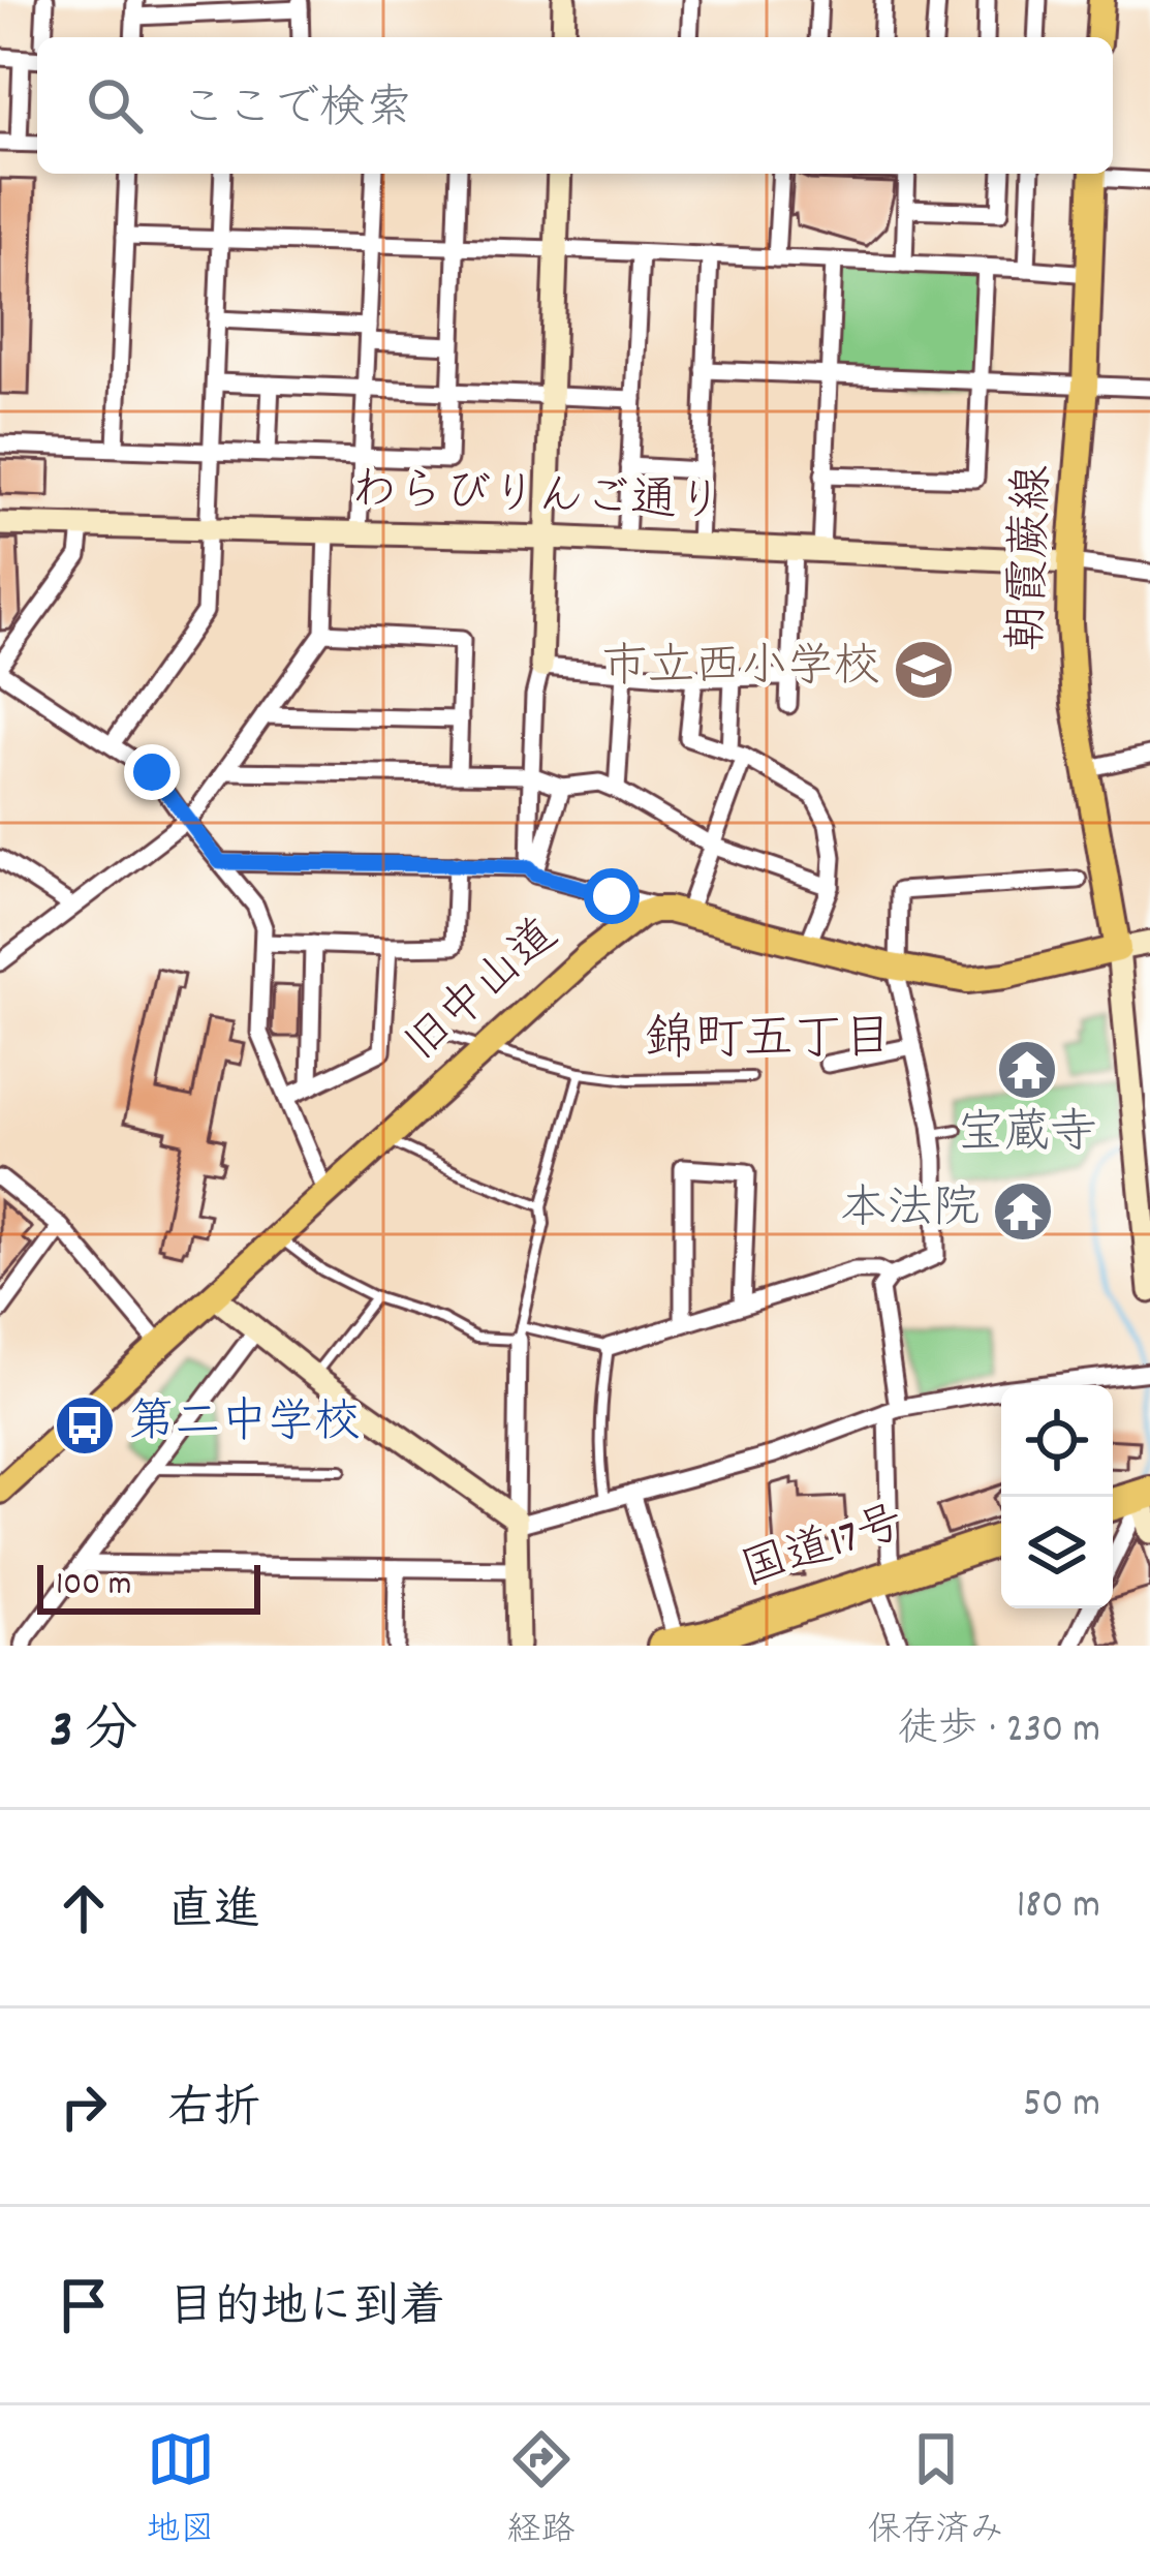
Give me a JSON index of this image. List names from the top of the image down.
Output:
{
  "streets": {
    "highway": ["国道17号"],
    "main road": ["朝霞蕨線", "旧中山道"],
    "street": ["わらびりんご通り"]
  },
  "crossings": [
    ["わらびりんご通り", "朝霞蕨線"]
  ],
  "districts": ["錦町五丁目"],
  "places": {
    "school or university": ["市立西小学校"],
    "temple": ["宝蔵寺", "本法院"],
    "bus stop": ["第二中学校"]
  },
  "scale_bar": "100 m",
  "page": {
    "search": "ここで検索",
    "scale": "100 m",
    "heading": ["3 分", "徒歩 · 230 m"],
    "list": [
      ["直進", "180 m"],
      ["右折", "50 m"],
      "目的地に到着"
    ],
    "nav": ["地図", "経路", "保存済み"]
  }
}
